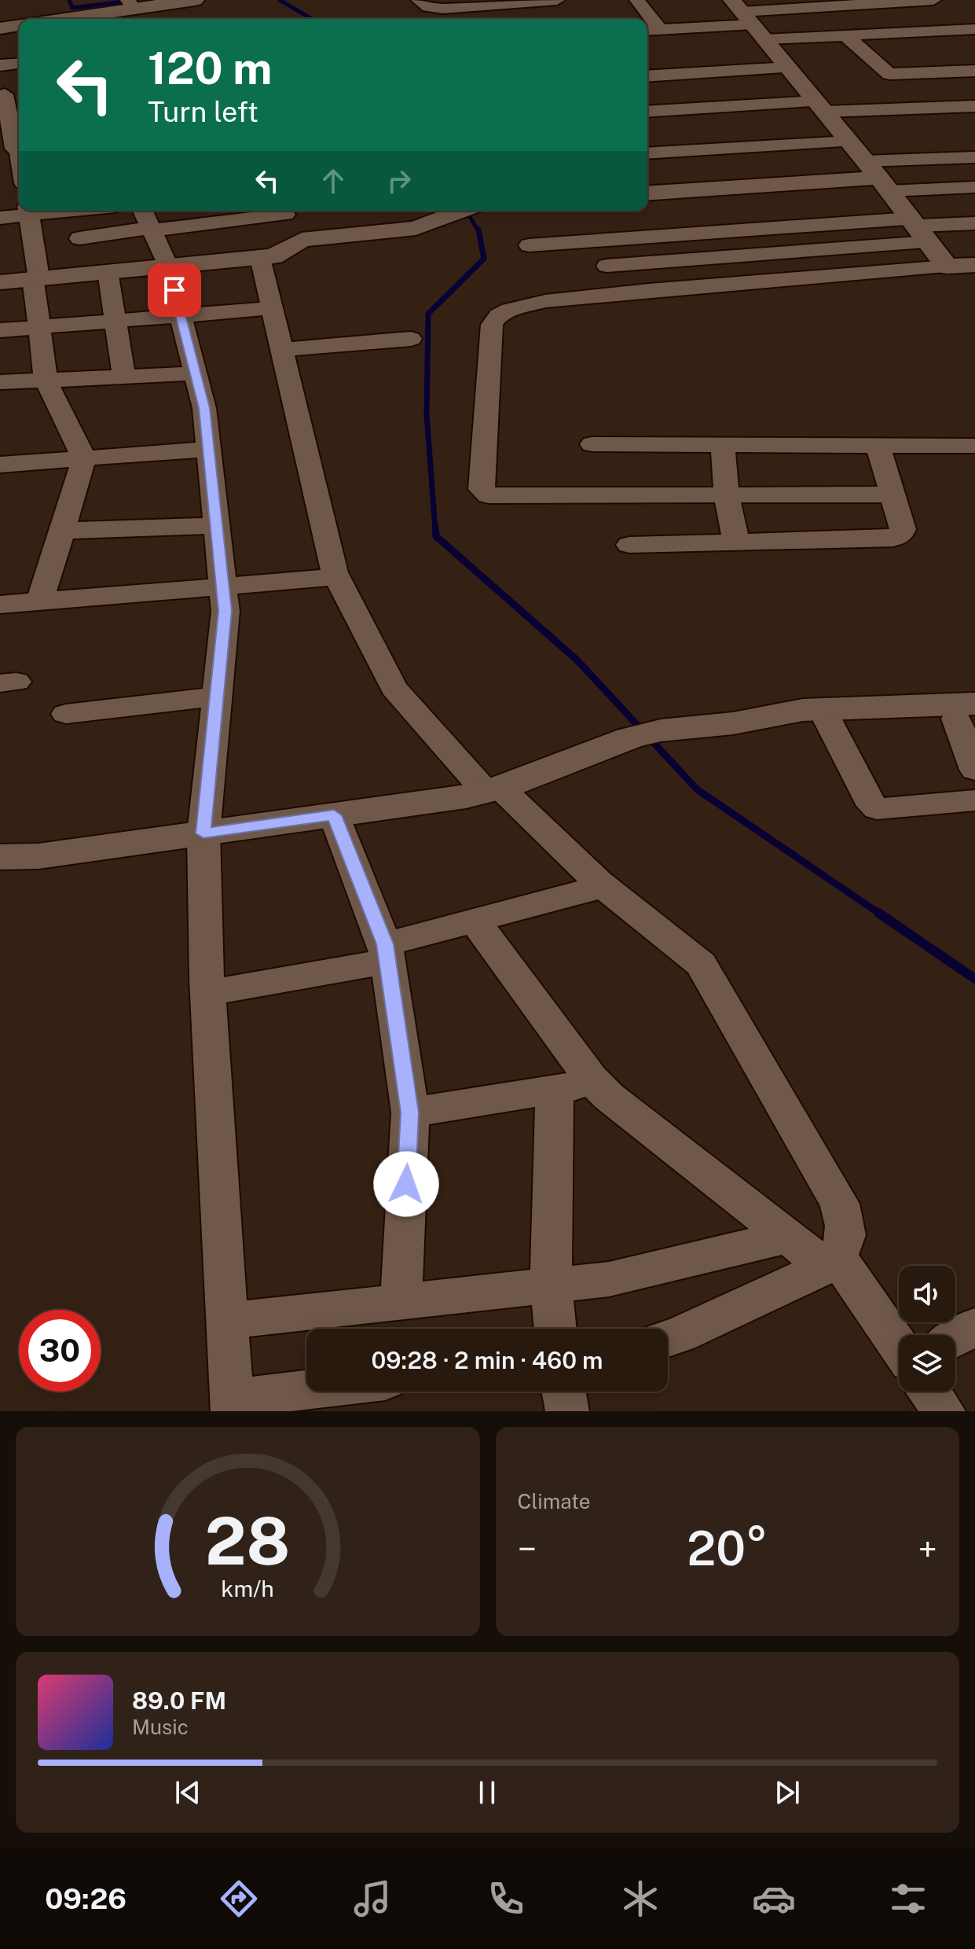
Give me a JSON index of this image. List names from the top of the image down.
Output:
{
  "page": {
    "turn": ["120 m", "Turn left"],
    "limit": "30",
    "trip": "09:28 · 2 min · 460 m",
    "tile": "Climate",
    "heat": ["−", "20°", "+"],
    "song": ["89.0 FM", "Music"],
    "tabs": "09:26",
    "gauge": ["28", "km/h"]
  }
}
